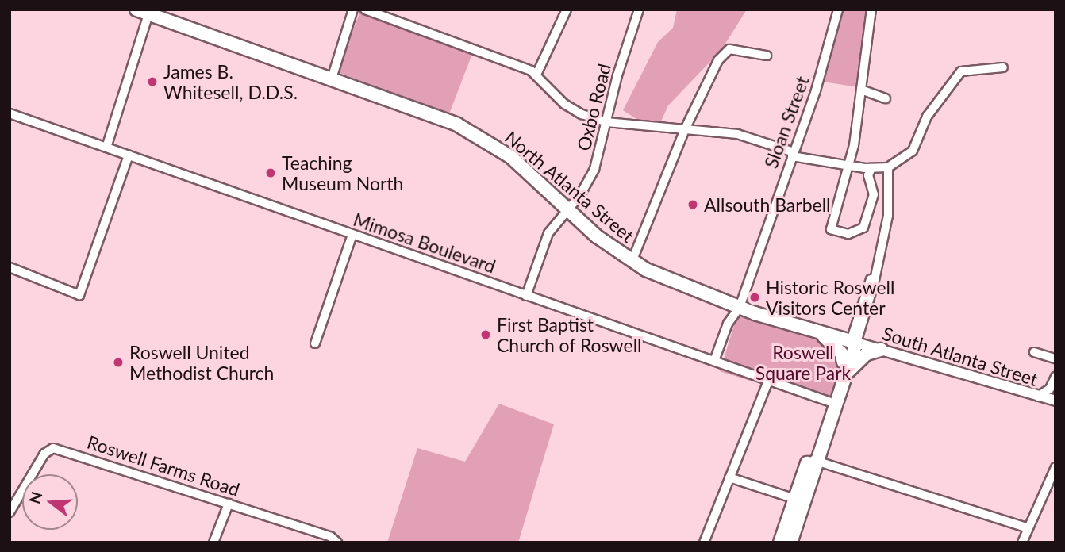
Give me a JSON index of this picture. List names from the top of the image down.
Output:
{
  "streets": {
    "highway": ["North Atlanta Street"],
    "main road": ["South Atlanta Street"],
    "street": [
      "Oxbo Road",
      "Sloan Street",
      "Mimosa Boulevard",
      "Roswell Farms Road"
    ]
  },
  "crossings": [
    ["Oxbo Road", "North Atlanta Street"],
    ["Oxbo Road", "Mimosa Boulevard"],
    ["Sloan Street", "North Atlanta Street"],
    ["Sloan Street", "Mimosa Boulevard"],
    ["North Atlanta Street", "South Atlanta Street"]
  ],
  "parks": ["Roswell Square Park"],
  "places": [
    "James B. Whitesell, D.D.S.",
    "Teaching Museum North",
    "Allsouth Barbell",
    "Historic Roswell Visitors Center",
    "First Baptist Church of Roswell",
    "Roswell United Methodist Church"
  ],
  "north": "left"
}
